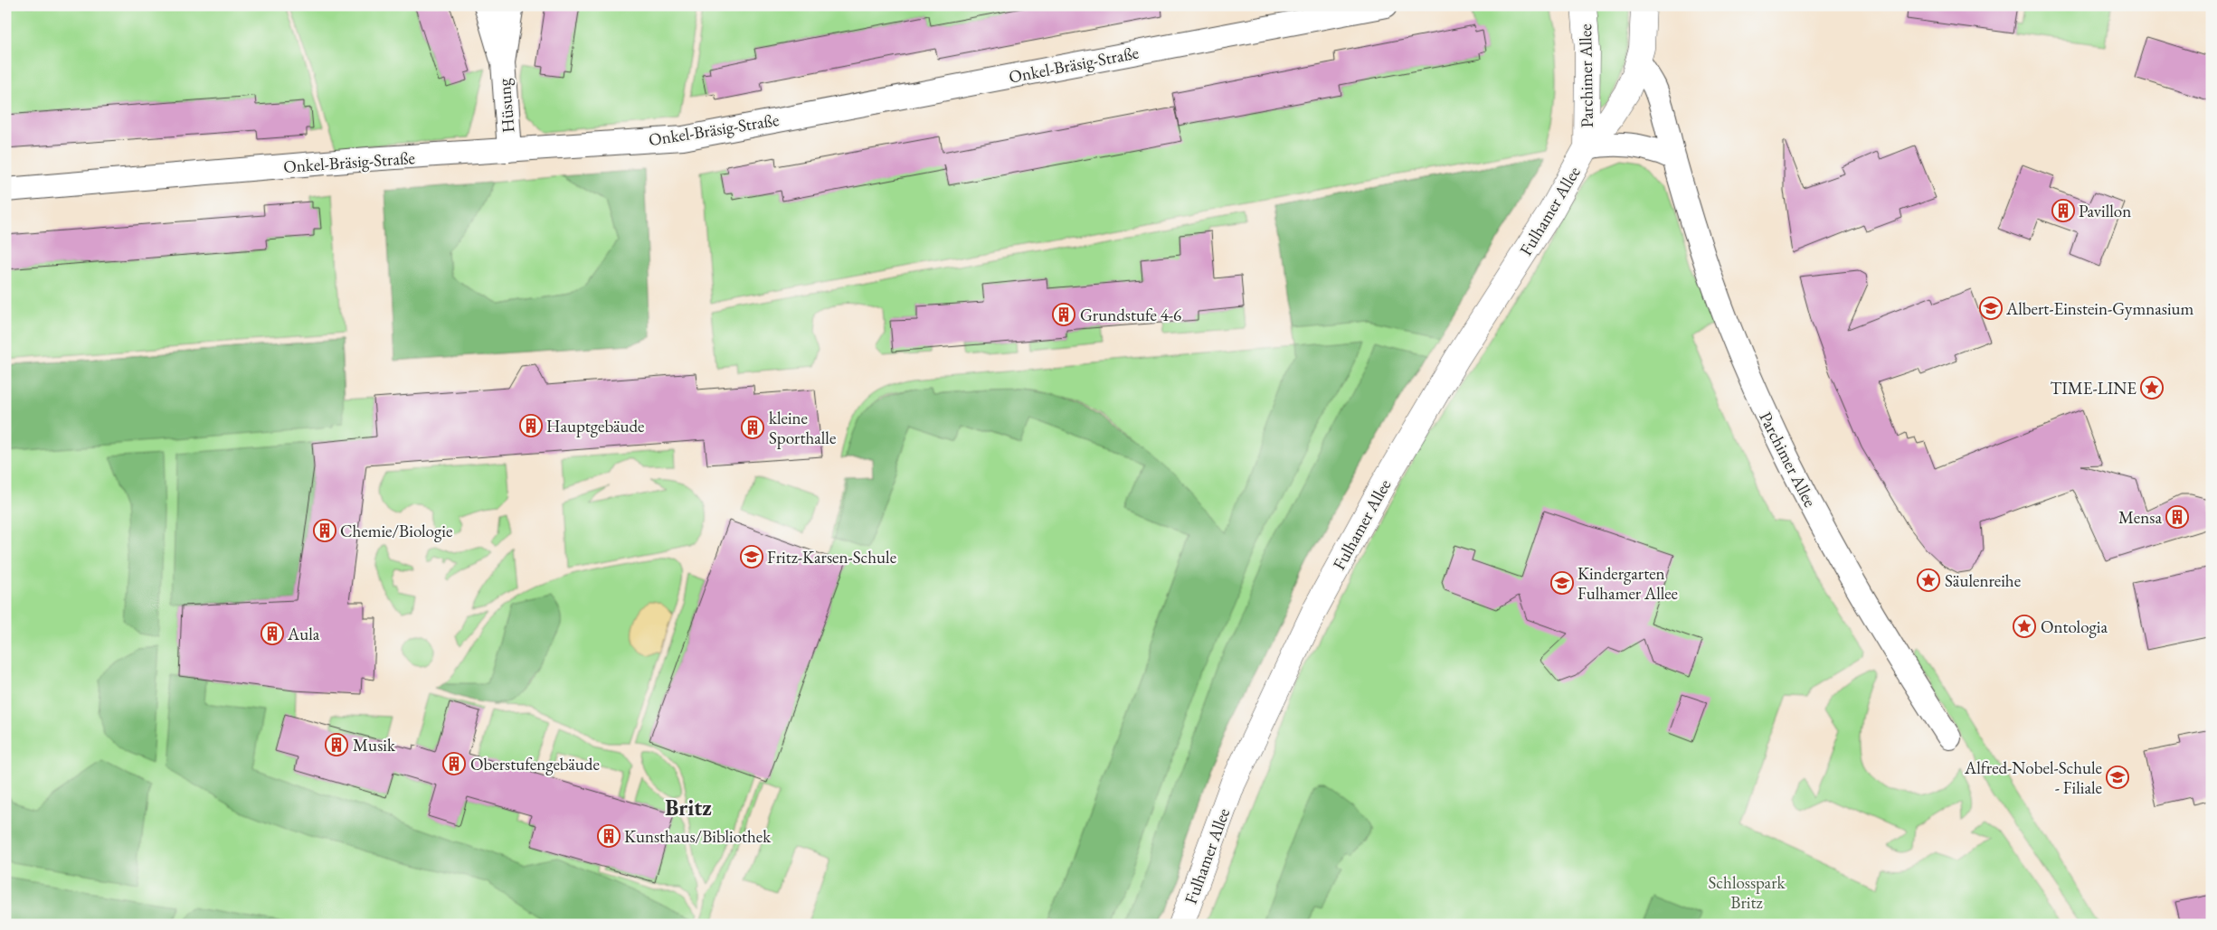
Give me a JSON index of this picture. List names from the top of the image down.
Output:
{
  "streets": {
    "street": [
      "Onkel-Bräsig-Straße",
      "Parchimer Allee",
      "Hüsung",
      "Fulhamer Allee"
    ]
  },
  "crossings": [
    ["Onkel-Bräsig-Straße", "Hüsung"],
    ["Parchimer Allee", "Fulhamer Allee"]
  ],
  "districts": ["Britz"],
  "parks": ["Schlosspark Britz"],
  "places": {
    "building": [
      "Pavillon",
      "Grundstufe 4-6",
      "Hauptgebäude",
      "kleine Sporthalle",
      "Mensa",
      "Chemie/Biologie",
      "Aula",
      "Musik",
      "Oberstufengebäude",
      "Kunsthaus/Bibliothek"
    ],
    "school or university": [
      "Albert-Einstein-Gymnasium",
      "Fritz-Karsen-Schule",
      "Kindergarten Fulhamer Allee",
      "Alfred-Nobel-Schule - Filiale"
    ],
    "place": ["TIME-LINE", "Säulenreihe", "Ontologia"]
  }
}
